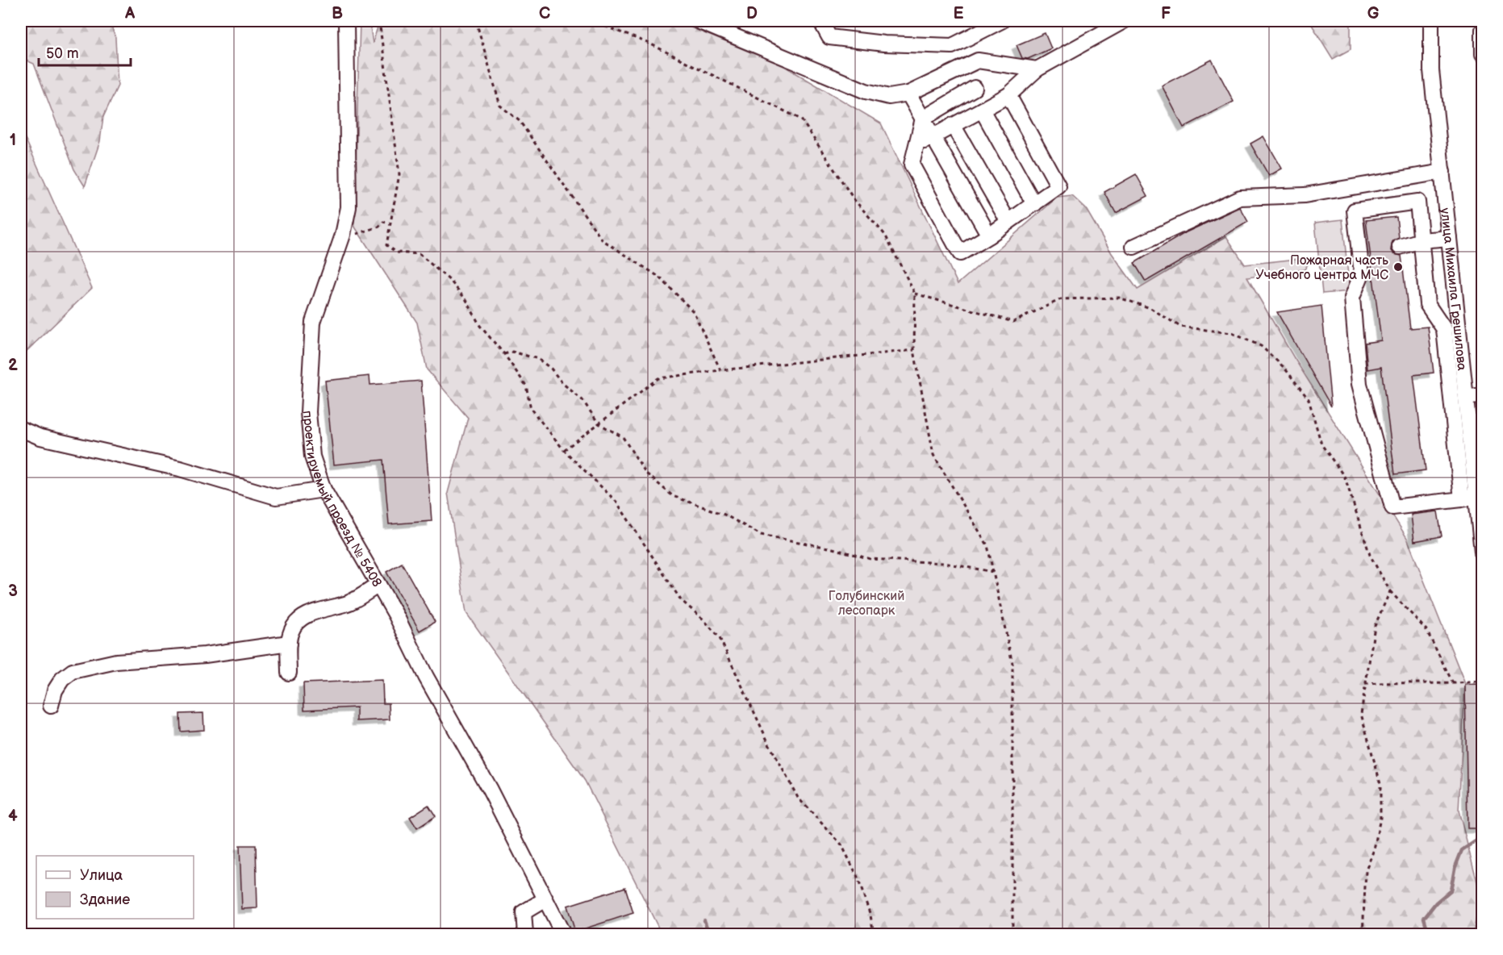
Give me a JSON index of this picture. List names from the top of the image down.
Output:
{
  "streets": {
    "street": ["улица Михаила Грешилова", "проектируемый проезд № 5408"]
  },
  "parks": ["Голубинский лесопарк"],
  "places": ["Пожарная часть Учебного центра МЧС"],
  "legend": ["Улица", "Здание"],
  "scale_bar": "50 m",
  "grid": {
    "columns": [
      "A",
      "B",
      "C",
      "D",
      "E",
      "F",
      "G"
    ],
    "rows": [
      "1",
      "2",
      "3",
      "4"
    ]
  }
}
